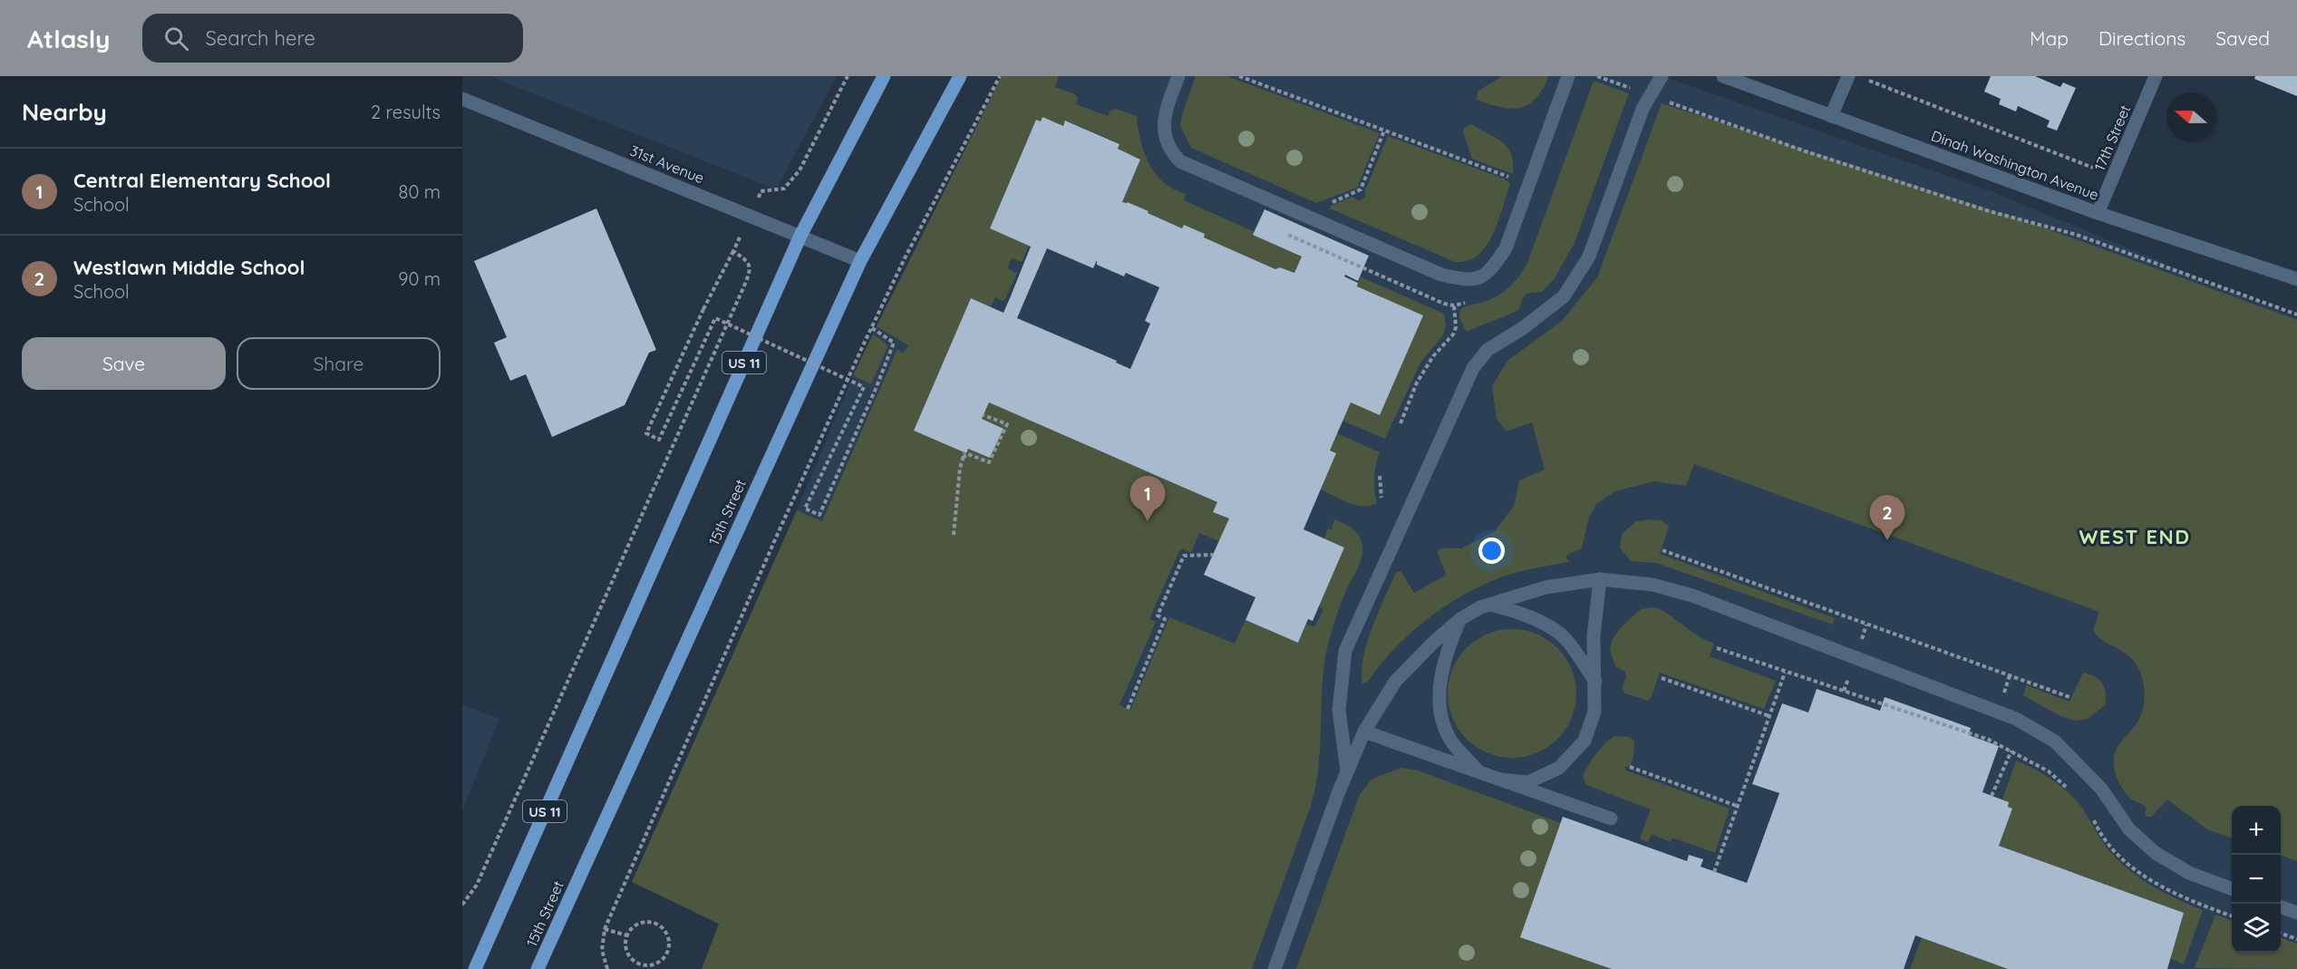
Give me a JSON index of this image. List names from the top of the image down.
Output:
{
  "streets": {
    "main road": ["US 11", "15th Street"],
    "street": ["17th Street", "31st Avenue", "Dinah Washington Avenue"]
  },
  "crossings": [
    ["17th Street", "Dinah Washington Avenue"],
    ["31st Avenue", "US 11"],
    ["31st Avenue", "15th Street"]
  ],
  "districts": ["WEST END"],
  "north": "left",
  "page": {
    "header": "Atlasly",
    "search": "Search here",
    "nav": ["Map", "Directions", "Saved"],
    "heading": ["Nearby", "2 results"],
    "list": [
      {
        "mark": "1",
        "name": "Central Elementary School",
        "note": "School",
        "value": "80 m"
      },
      {
        "mark": "2",
        "name": "Westlawn Middle School",
        "note": "School",
        "value": "90 m"
      }
    ],
    "buttons": ["Save", "Share"],
    "pins": ["1", "2"],
    "map_buttons": ["+", "−"]
  }
}
